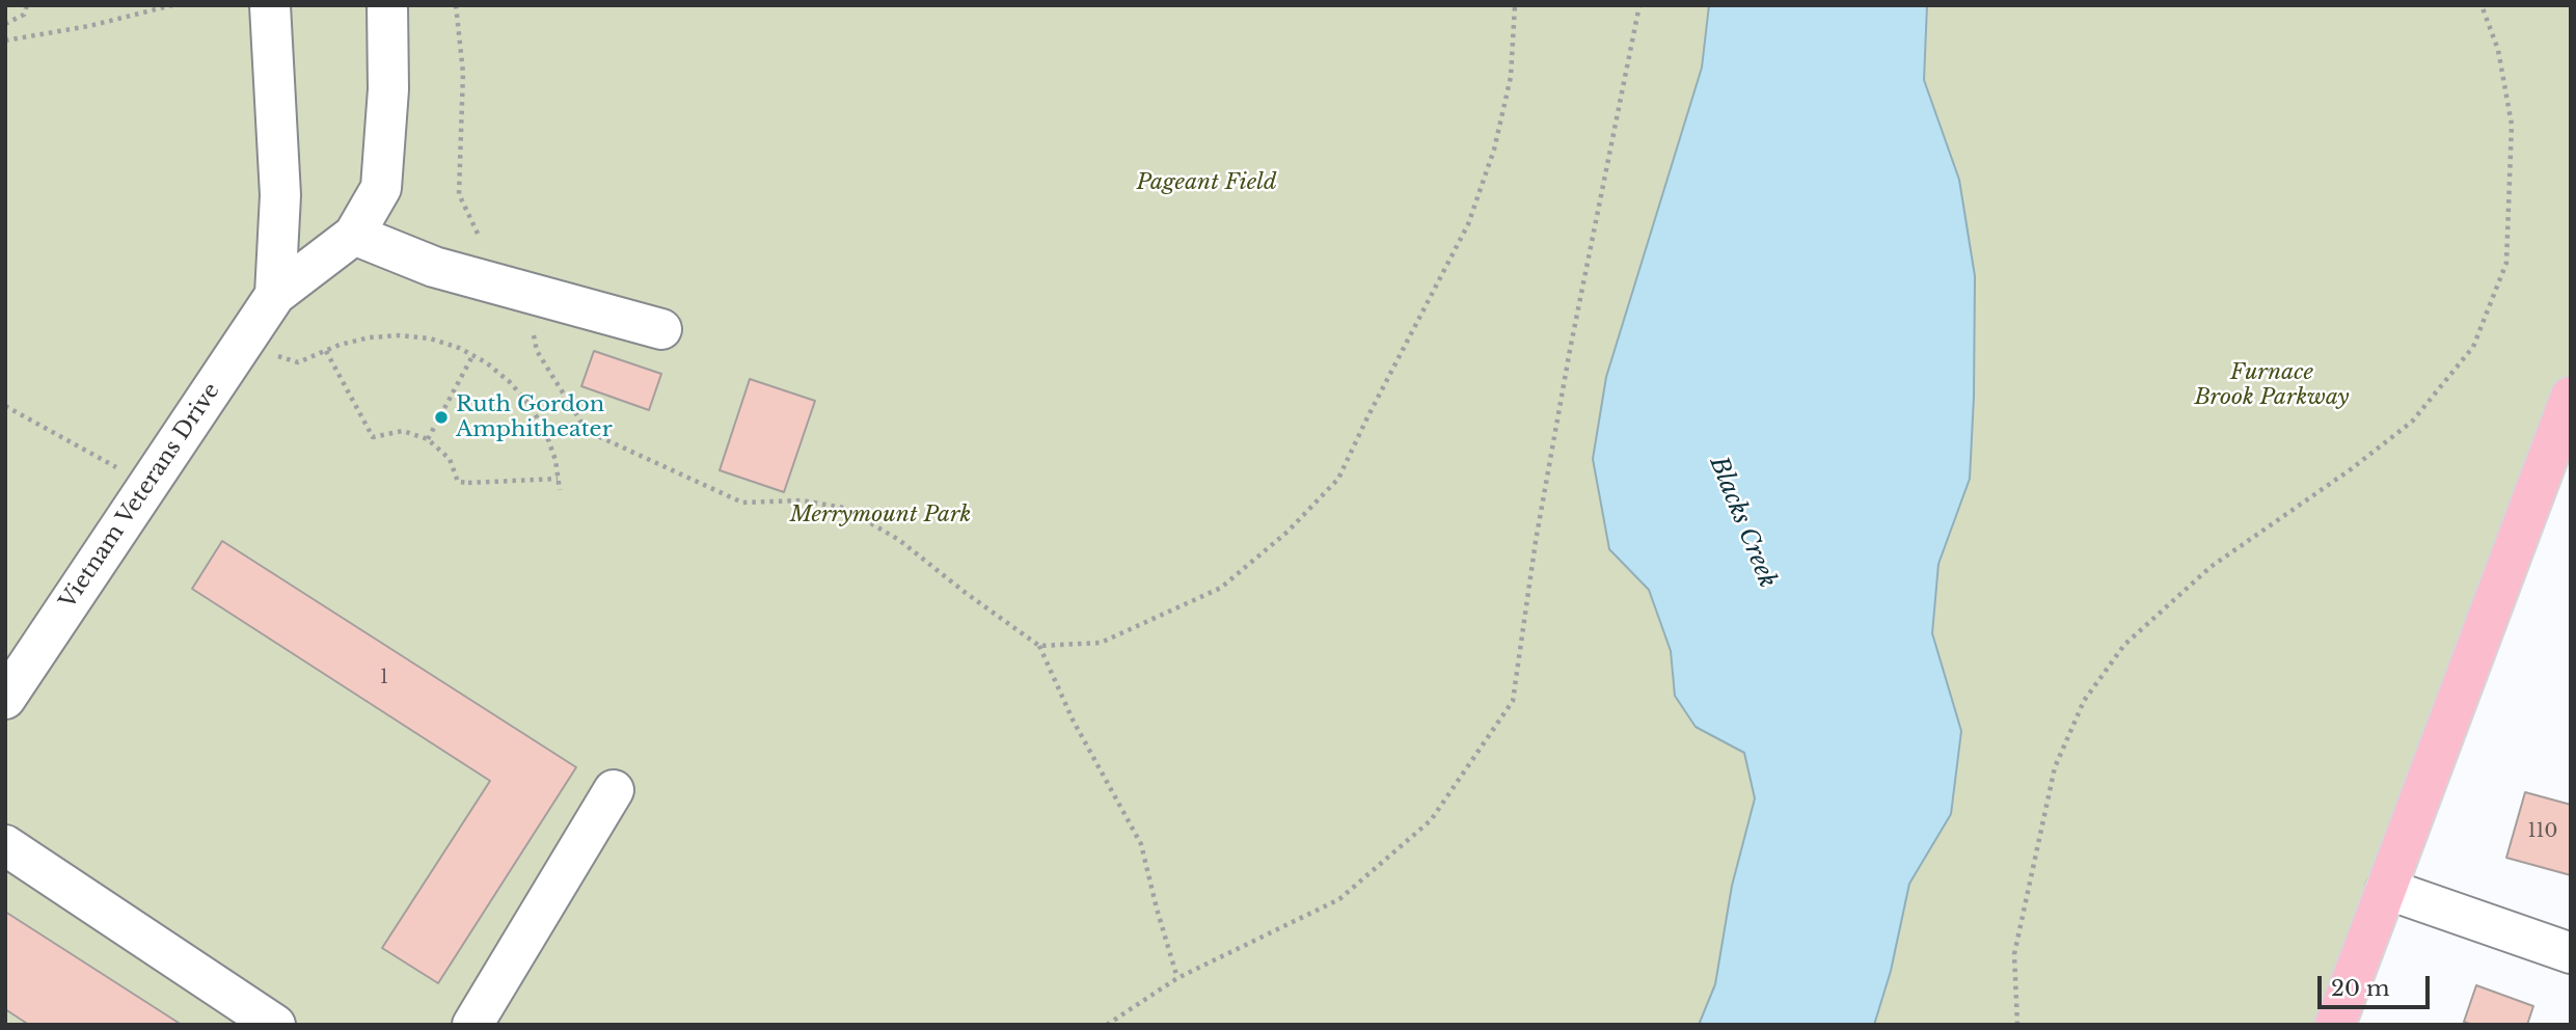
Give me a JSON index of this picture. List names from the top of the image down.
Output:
{
  "streets": {
    "street": ["Vietnam Veterans Drive"]
  },
  "water": ["Blacks Creek"],
  "parks": ["Pageant Field", "Furnace Brook Parkway", "Merrymount Park"],
  "places": ["Ruth Gordon Amphitheater"],
  "house_numbers": ["1", "110"],
  "scale_bar": "20 m"
}
